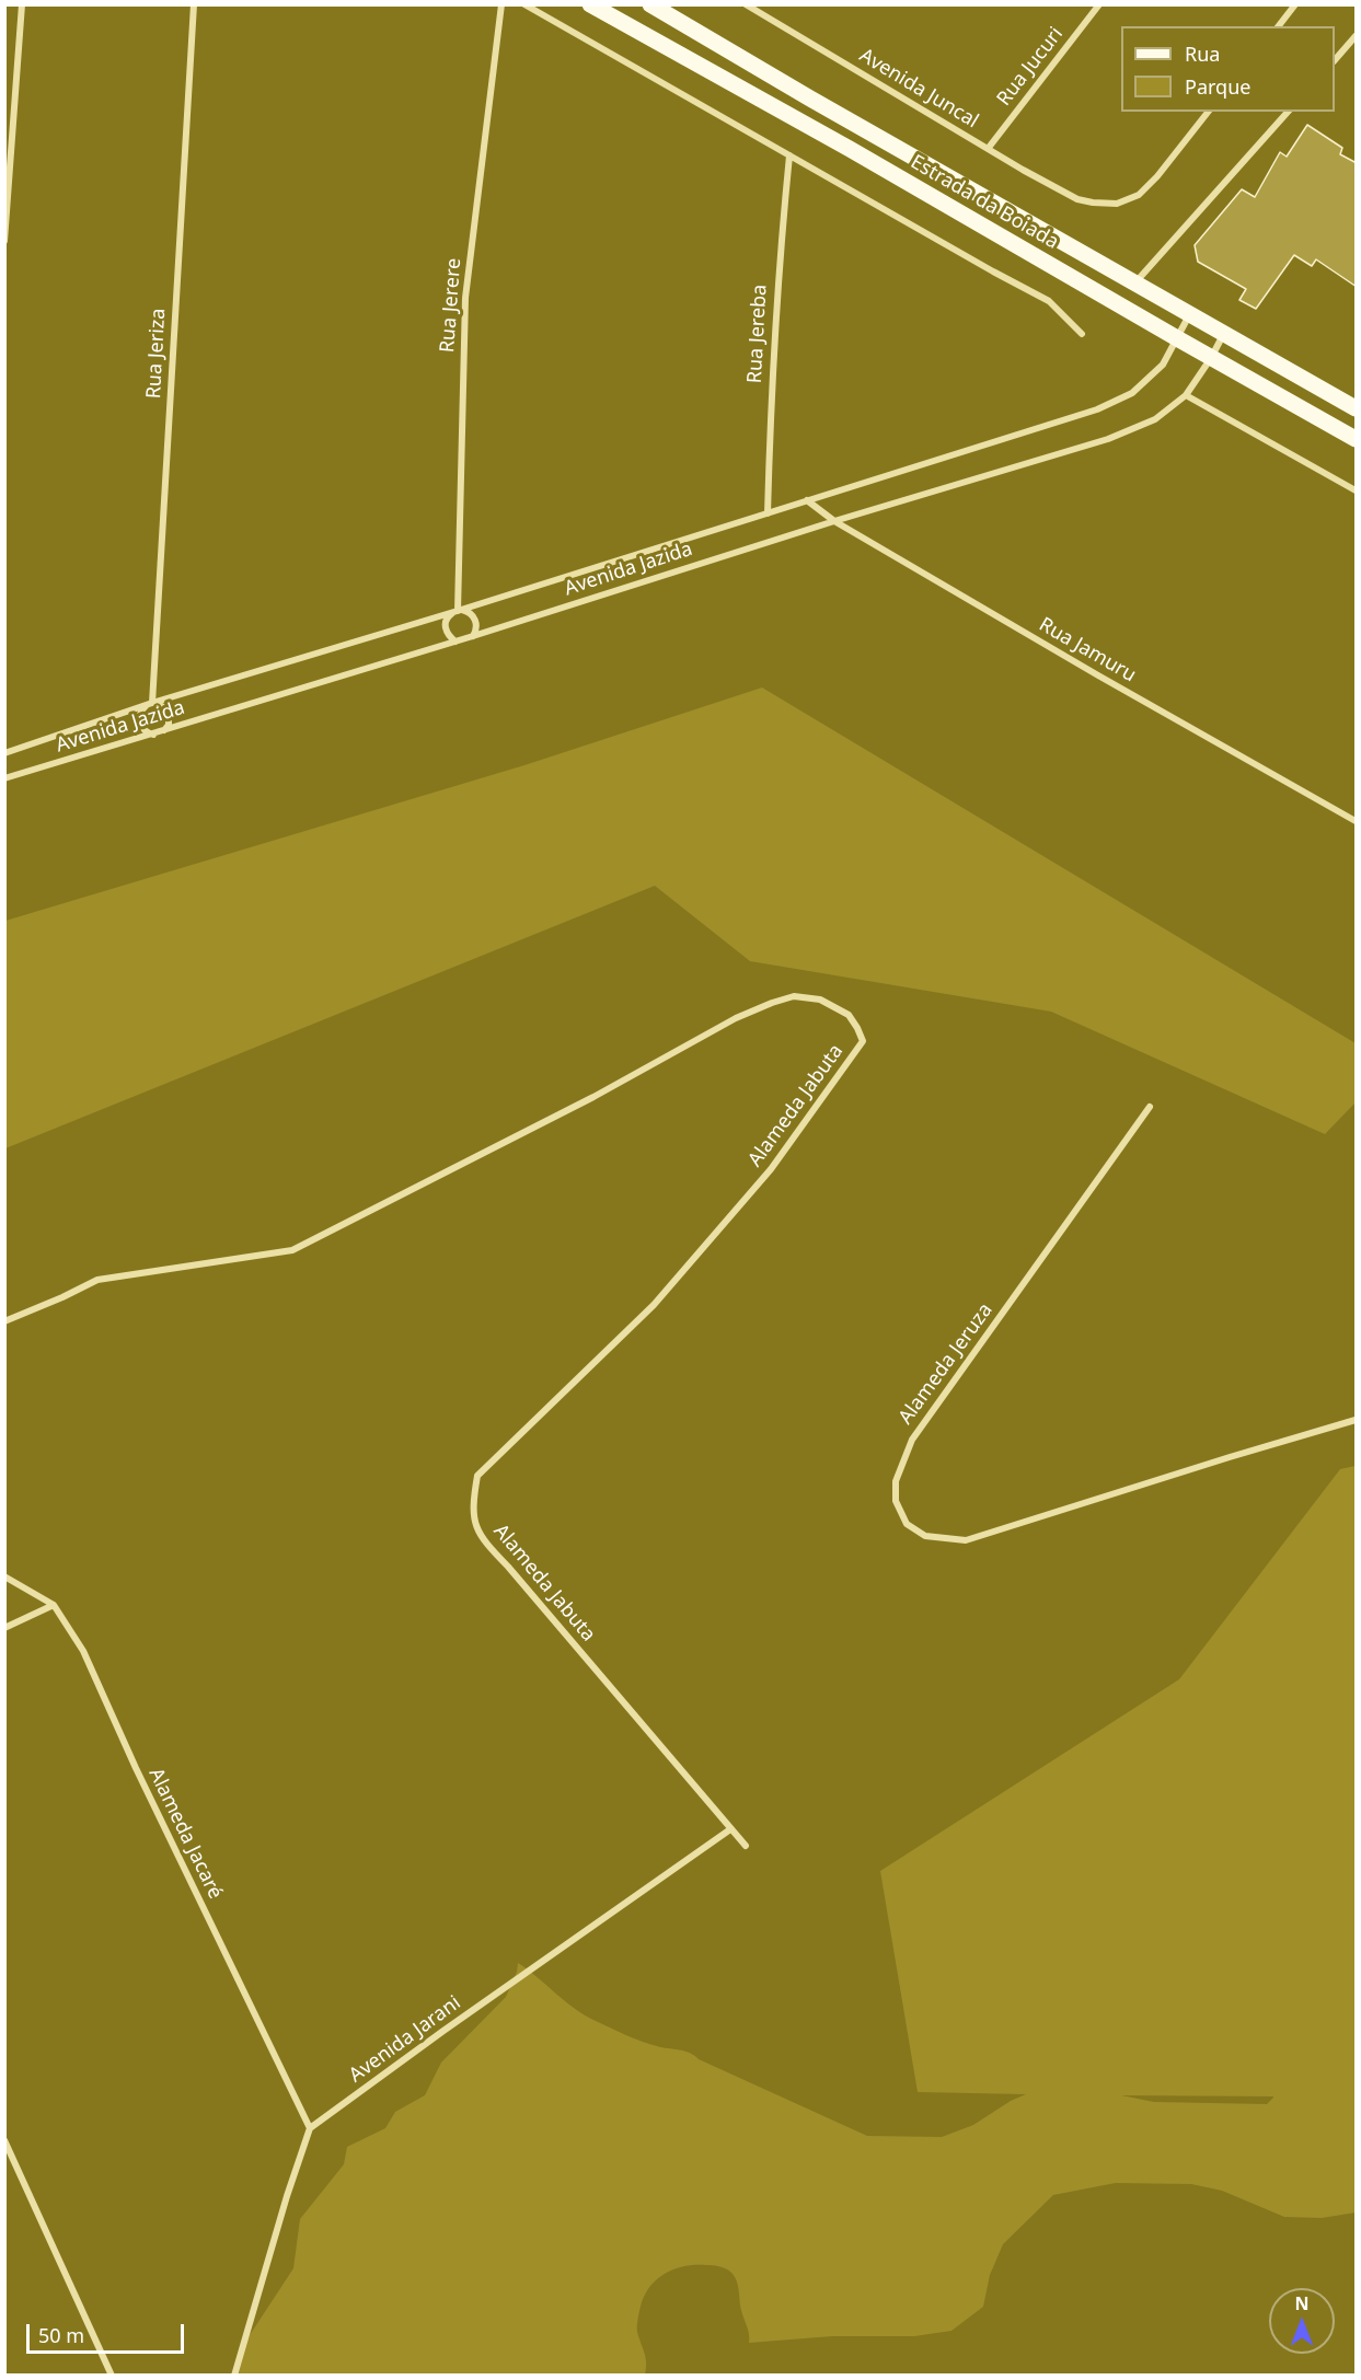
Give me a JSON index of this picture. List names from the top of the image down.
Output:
{
  "streets": {
    "main road": ["Estrada da Boiada"],
    "street": [
      "Rua Jucuri",
      "Avenida Juncal",
      "Rua Jerere",
      "Rua Jereba",
      "Rua Jeriza",
      "Avenida Jazida",
      "Rua Jamuru",
      "Alameda Jabuta",
      "Alameda Jeruza",
      "Alameda Jacaré",
      "Avenida Jarani"
    ]
  },
  "crossings": [
    ["Rua Jucuri", "Avenida Juncal"],
    ["Estrada da Boiada", "Avenida Jazida"],
    ["Rua Jerere", "Avenida Jazida"],
    ["Rua Jereba", "Avenida Jazida"],
    ["Rua Jeriza", "Avenida Jazida"],
    ["Avenida Jazida", "Rua Jamuru"],
    ["Alameda Jabuta", "Avenida Jarani"],
    ["Alameda Jacaré", "Avenida Jarani"]
  ],
  "legend": ["Rua", "Parque"],
  "scale_bar": "50 m",
  "north": "top"
}
